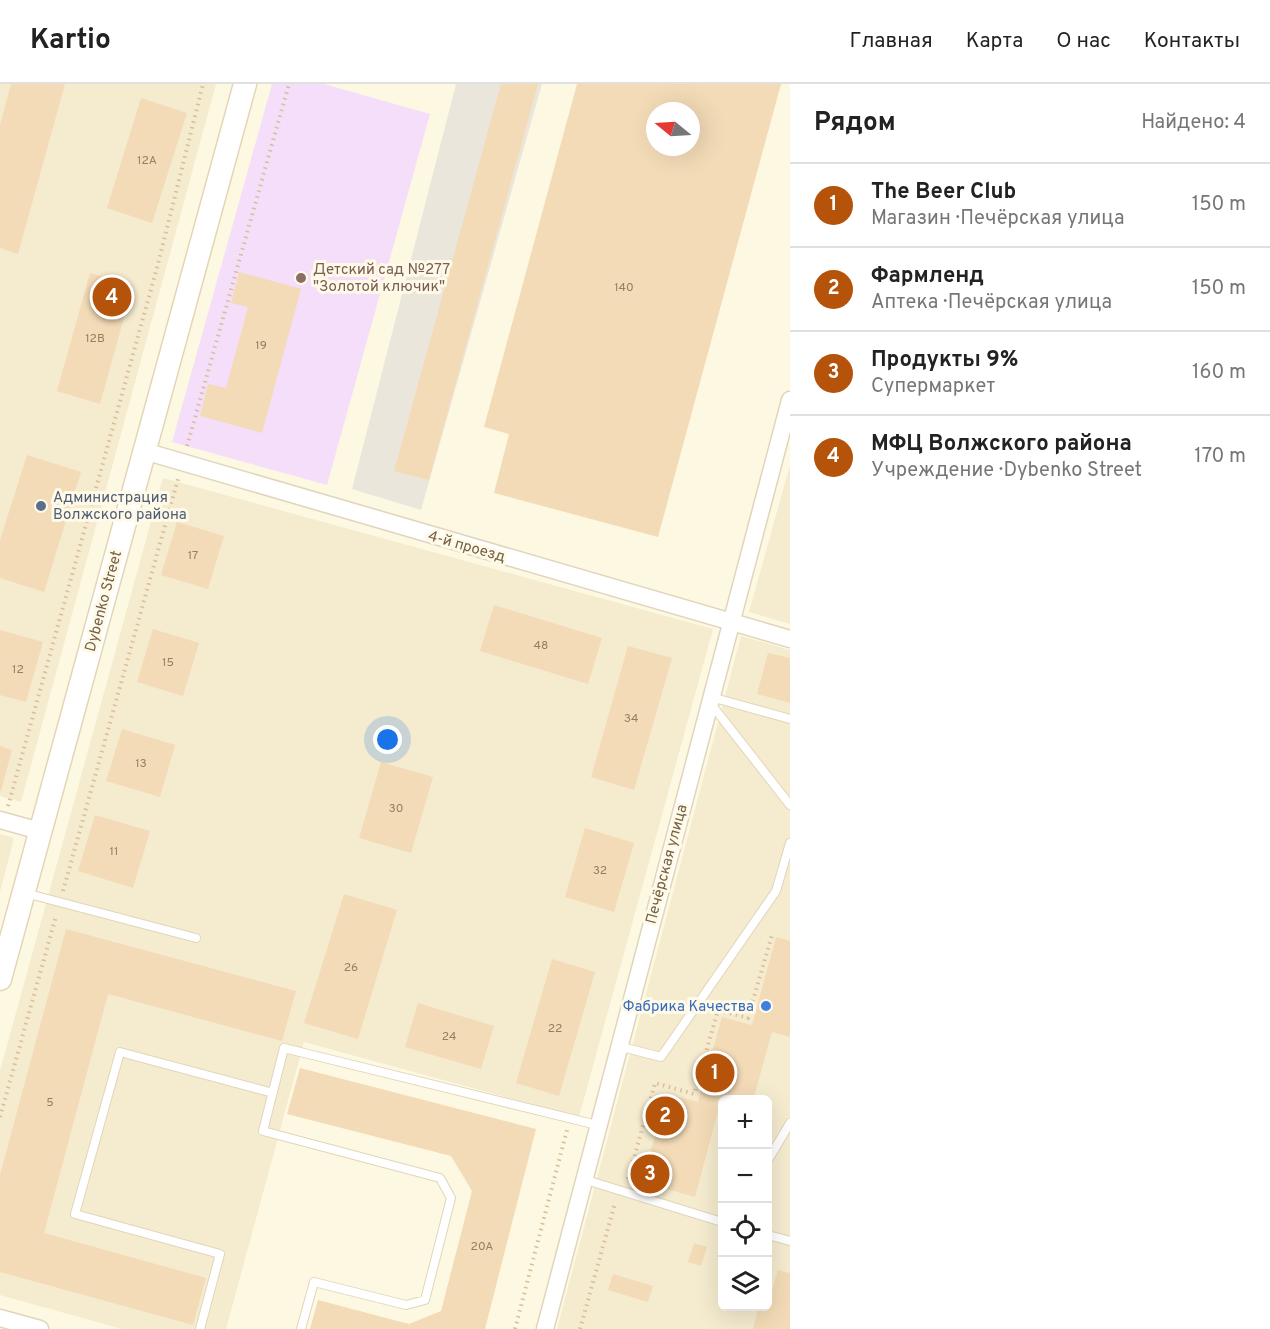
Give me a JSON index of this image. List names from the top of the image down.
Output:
{
  "streets": {
    "main road": ["Dybenko Street"],
    "street": ["4-й проезд", "Печёрская улица"]
  },
  "crossings": [
    ["4-й проезд", "Dybenko Street"],
    ["4-й проезд", "Печёрская улица"]
  ],
  "places": ["Детский сад №277 \"Золотой ключик\"", "Администрация Волжского района", "Фабрика Качества"],
  "house_numbers": [
    "12А",
    "140",
    "12В",
    "19",
    "17",
    "48",
    "15",
    "12",
    "34",
    "13",
    "30",
    "11",
    "32",
    "26",
    "22",
    "24",
    "5",
    "20А"
  ],
  "north": "left",
  "page": {
    "header": "Kartio",
    "nav": [
      "Главная",
      "Карта",
      "О нас",
      "Контакты"
    ],
    "heading": ["Рядом", "Найдено: 4"],
    "list": [
      {
        "mark": "1",
        "name": "The Beer Club",
        "note": "Магазин · Печёрская улица",
        "value": "150 m"
      },
      {
        "mark": "2",
        "name": "Фармленд",
        "note": "Аптека · Печёрская улица",
        "value": "150 m"
      },
      {
        "mark": "3",
        "name": "Продукты 9%",
        "note": "Супермаркет",
        "value": "160 m"
      },
      {
        "mark": "4",
        "name": "МФЦ Волжского района",
        "note": "Учреждение · Dybenko Street",
        "value": "170 m"
      }
    ],
    "pins": [
      "4",
      "1",
      "2",
      "3"
    ],
    "map_buttons": ["+", "−"]
  }
}
